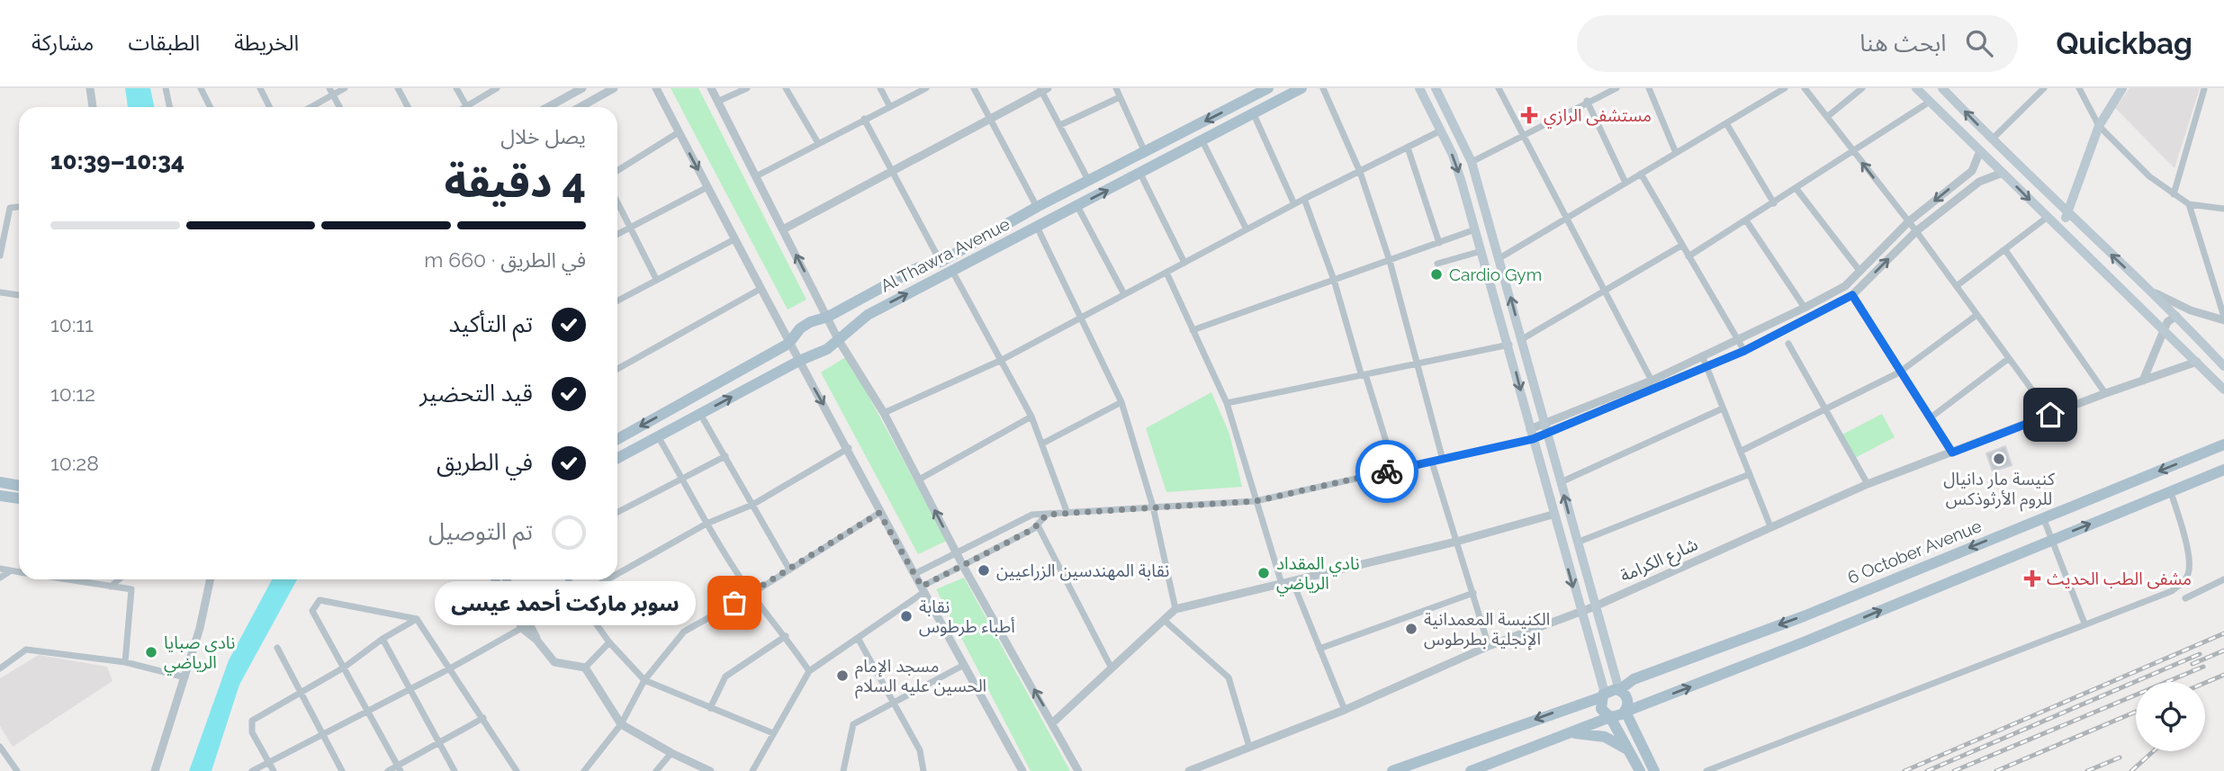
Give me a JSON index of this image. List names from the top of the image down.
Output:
{
  "streets": {
    "main road": ["Al Thawra Avenue", "6 October Avenue"],
    "street": ["شارع الكرامة"]
  },
  "places": {
    "health": ["مستشفى الرازي", "مشفى الطب الحديث"],
    "other": [
      "Cardio Gym",
      "كنيسة مار دانيال للروم الأرثوذكس",
      "نقابة المهندسين الزراعيين",
      "نادي المقداد الرياضي",
      "سوبر ماركت أحمد عيسى",
      "نقابة أطباء طرطوس",
      "الكنيسة المعمدانية الإنجلية بطرطوس",
      "نادي صبايا الرياضي",
      "مسجد الإمام الحسين عليه السلام"
    ]
  },
  "page": {
    "header": "Quickbag",
    "search": "ابحث هنا",
    "nav": ["الخريطة", "الطبقات", "مشاركة"],
    "heading": ["4 دقيقة", "يصل خلال", "10:34–10:39"],
    "bar": "في الطريق · 660 m",
    "list": [
      ["تم التأكيد", "10:11"],
      ["قيد التحضير", "10:12"],
      ["في الطريق", "10:28"],
      "تم التوصيل"
    ],
    "bubble": "سوبر ماركت أحمد عيسى"
  }
}
